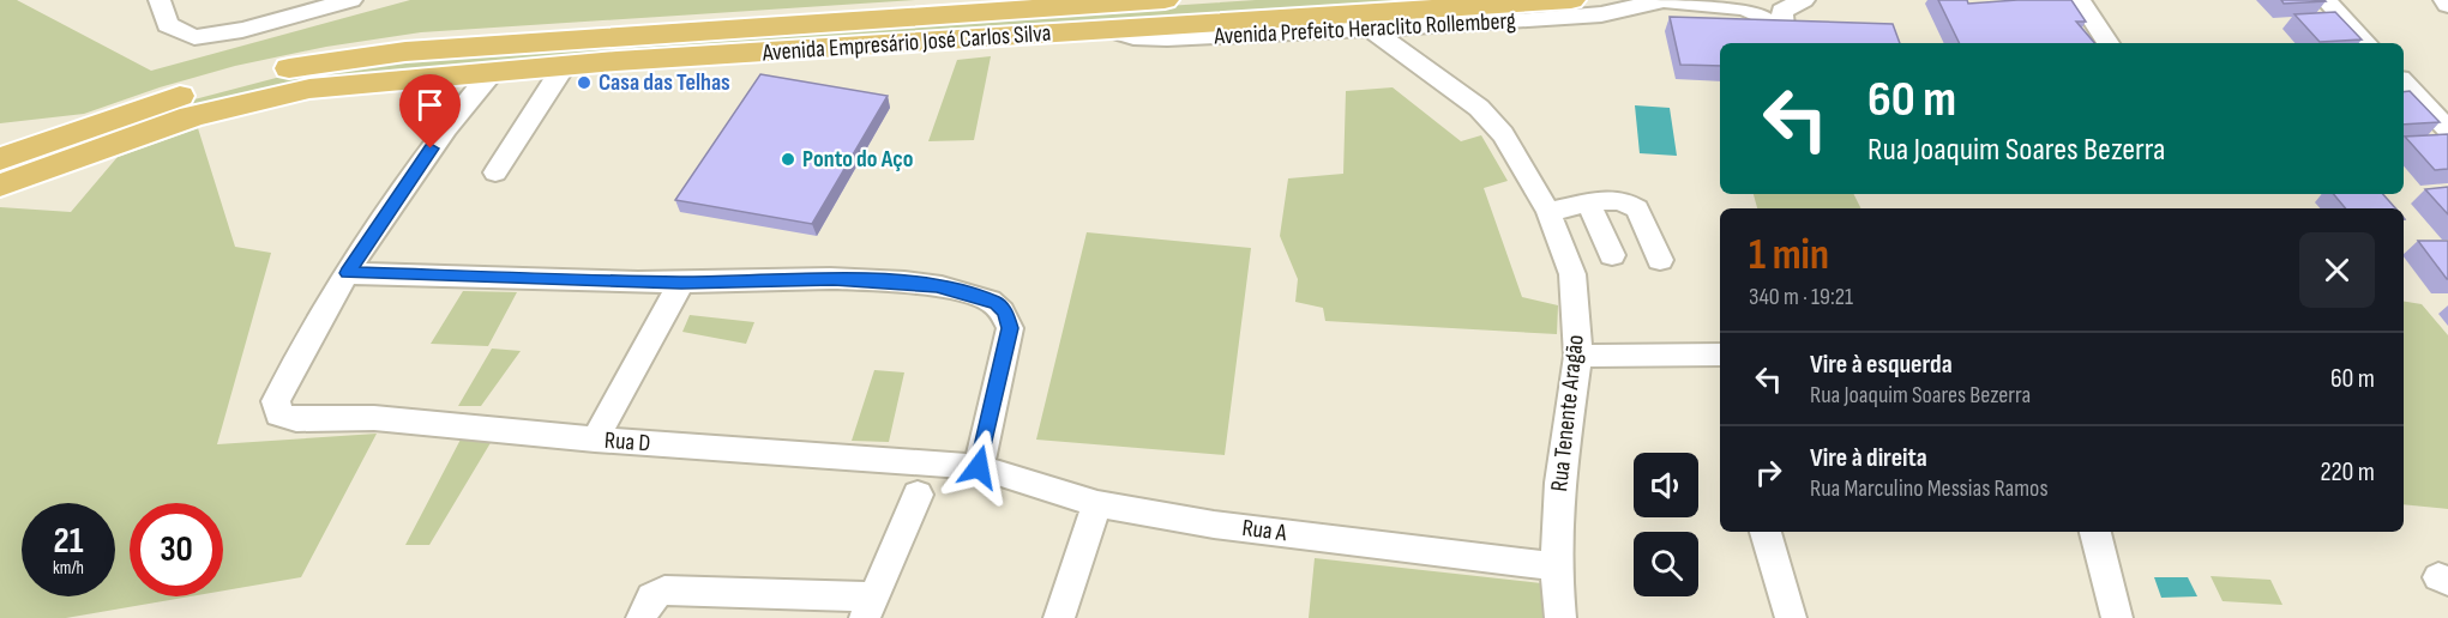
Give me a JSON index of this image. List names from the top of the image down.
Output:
{
  "streets": {
    "main road": ["Avenida Empresário José Carlos Silva"],
    "street": [
      "Avenida Prefeito Heraclito Rollemberg",
      "Rua Tenente Aragão",
      "Rua D",
      "Rua A"
    ]
  },
  "crossings": [
    ["Avenida Prefeito Heraclito Rollemberg", "Avenida Empresário José Carlos Silva"],
    ["Avenida Prefeito Heraclito Rollemberg", "Rua Tenente Aragão"],
    ["Rua Tenente Aragão", "Rua A"],
    ["Rua D", "Rua A"]
  ],
  "places": ["Casa das Telhas", "Ponto do Aço"],
  "page": {
    "turn": ["60 m", "Rua Joaquim Soares Bezerra"],
    "heading": ["1 min", "340 m · 19:21"],
    "list": [
      {
        "name": "Vire à esquerda",
        "note": "Rua Joaquim Soares Bezerra",
        "value": "60 m"
      },
      {
        "name": "Vire à direita",
        "note": "Rua Marculino Messias Ramos",
        "value": "220 m"
      }
    ],
    "speed": "21 km/h",
    "limit": "30"
  }
}
